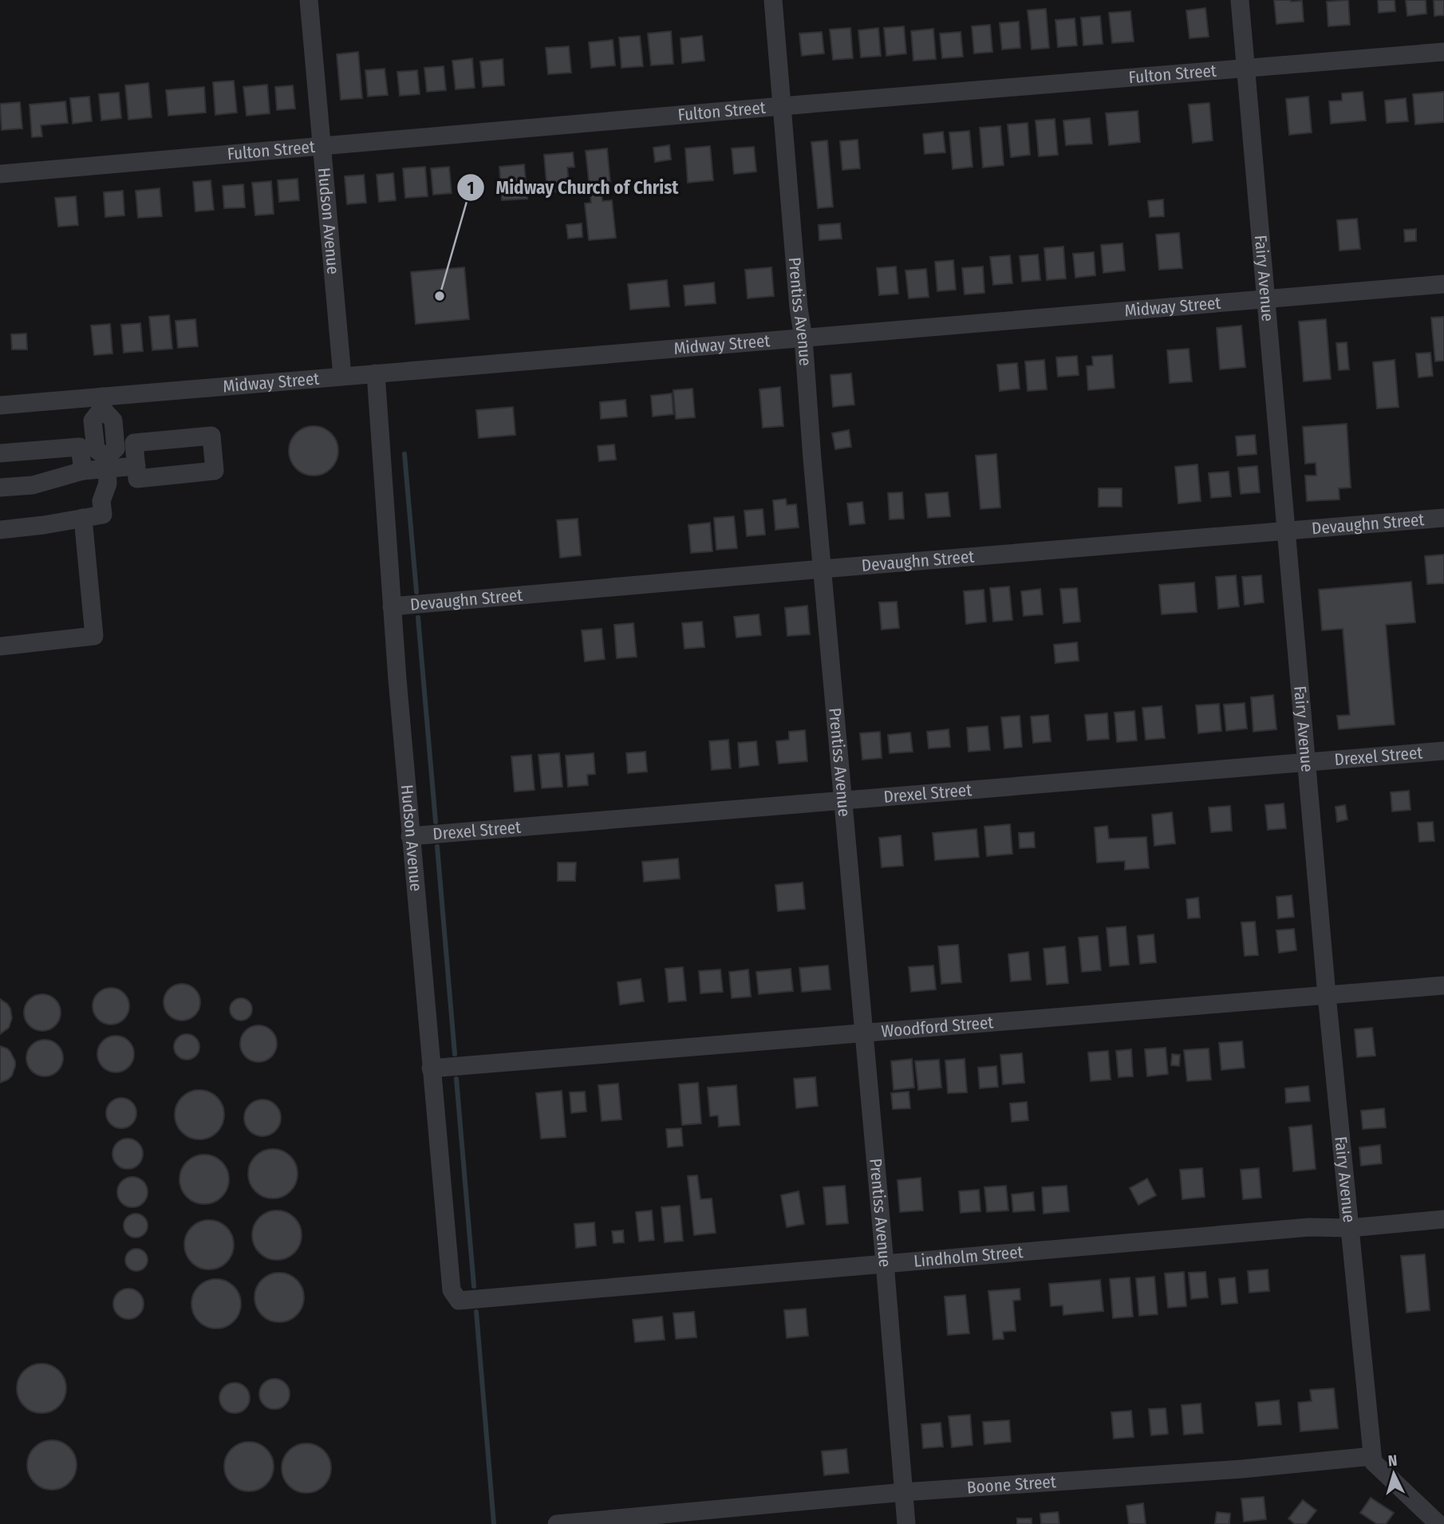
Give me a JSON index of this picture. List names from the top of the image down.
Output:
{
  "streets": {
    "street": [
      "Fulton Street",
      "Hudson Avenue",
      "Fairy Avenue",
      "Midway Street",
      "Prentiss Avenue",
      "Devaughn Street",
      "Drexel Street",
      "Woodford Street",
      "Lindholm Street",
      "Boone Street"
    ]
  },
  "crossings": [
    ["Fulton Street", "Hudson Avenue"],
    ["Fulton Street", "Fairy Avenue"],
    ["Fulton Street", "Prentiss Avenue"],
    ["Hudson Avenue", "Midway Street"],
    ["Hudson Avenue", "Devaughn Street"],
    ["Hudson Avenue", "Drexel Street"],
    ["Hudson Avenue", "Woodford Street"],
    ["Hudson Avenue", "Lindholm Street"],
    ["Fairy Avenue", "Midway Street"],
    ["Fairy Avenue", "Devaughn Street"],
    ["Fairy Avenue", "Drexel Street"],
    ["Fairy Avenue", "Woodford Street"],
    ["Fairy Avenue", "Lindholm Street"],
    ["Fairy Avenue", "Boone Street"],
    ["Midway Street", "Prentiss Avenue"],
    ["Prentiss Avenue", "Devaughn Street"],
    ["Prentiss Avenue", "Drexel Street"],
    ["Prentiss Avenue", "Woodford Street"],
    ["Prentiss Avenue", "Lindholm Street"],
    ["Prentiss Avenue", "Boone Street"]
  ],
  "places": ["Midway Church of Christ"],
  "north": "top"
}
